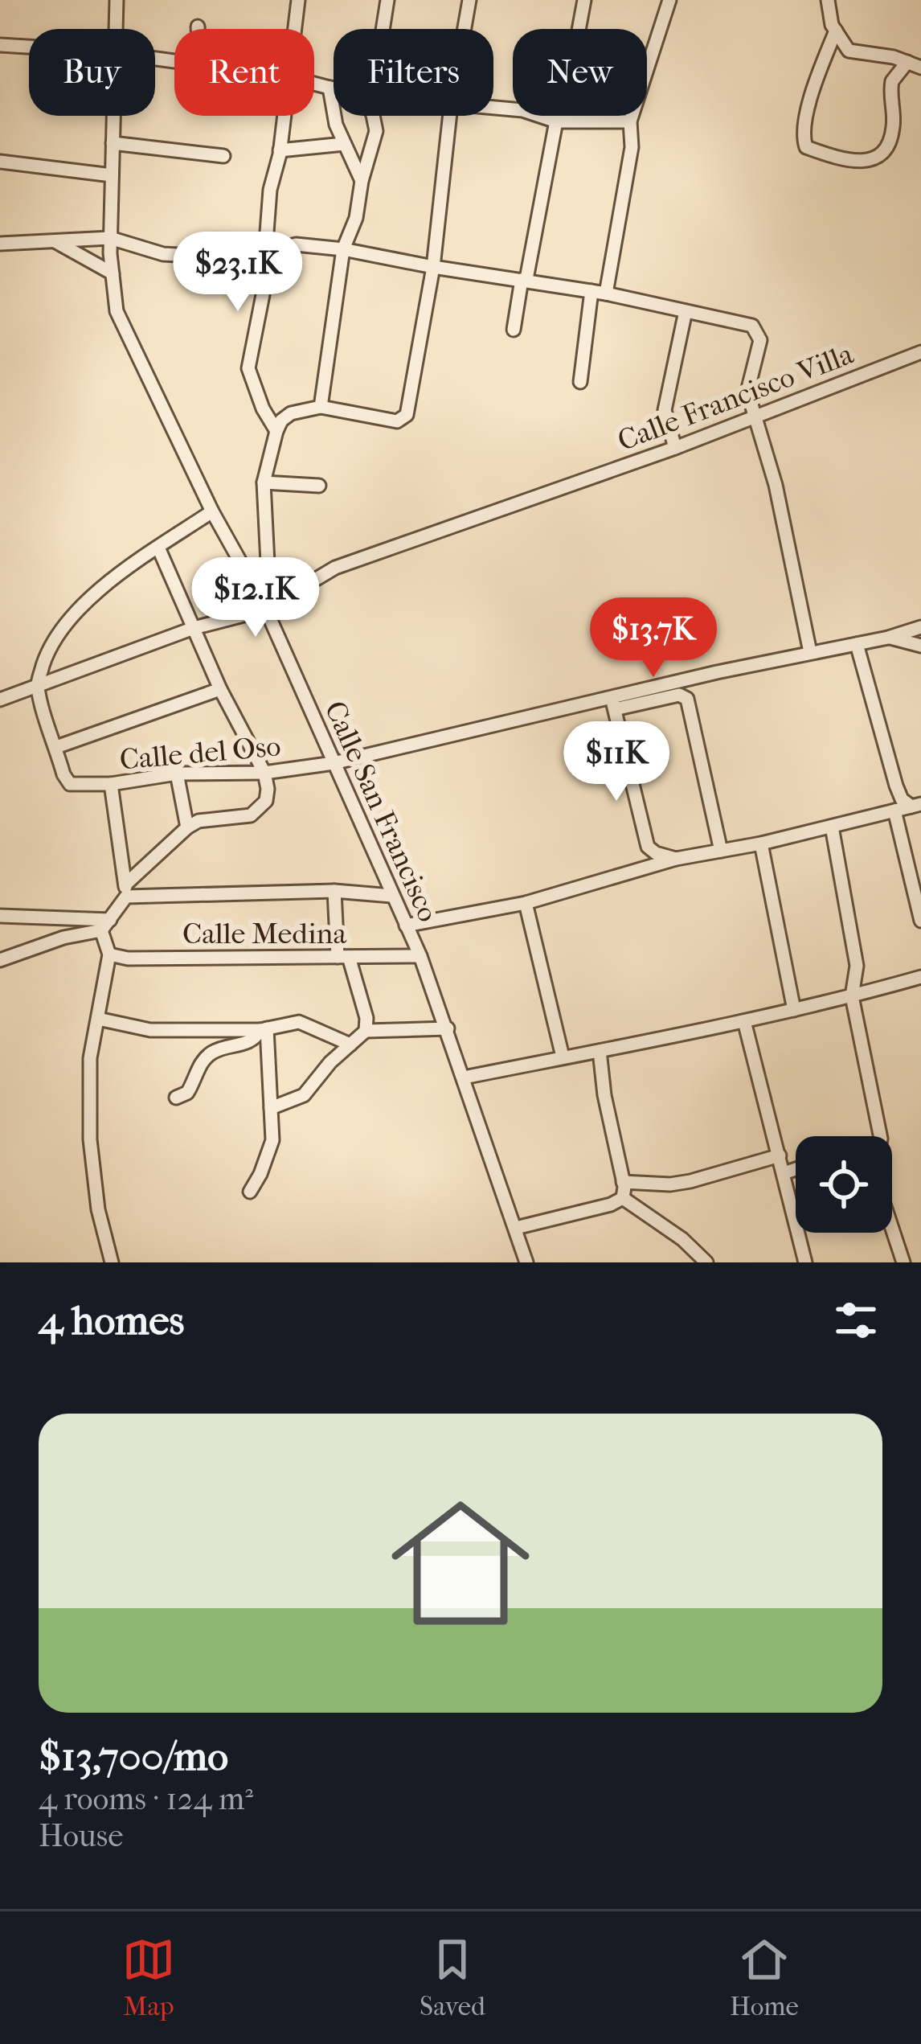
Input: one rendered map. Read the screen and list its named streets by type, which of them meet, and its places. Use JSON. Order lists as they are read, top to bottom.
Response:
{
  "streets": {
    "street": [
      "Calle Francisco Villa",
      "Calle del Oso",
      "Calle San Francisco",
      "Calle Medina"
    ]
  },
  "crossings": [
    ["Calle Francisco Villa", "Calle San Francisco"],
    ["Calle del Oso", "Calle San Francisco"],
    ["Calle San Francisco", "Calle Medina"]
  ],
  "page": {
    "chip": [
      "Buy",
      "Rent",
      "Filters",
      "New"
    ],
    "price": [
      "$23.1K",
      "$12.1K",
      "$13.7K",
      "$11K"
    ],
    "heading": "4 homes",
    "list": [
      {
        "name": "$13,700/mo",
        "note": "4 rooms · 124 m² · House"
      }
    ],
    "tabs": ["Map", "Saved", "Home"]
  }
}
